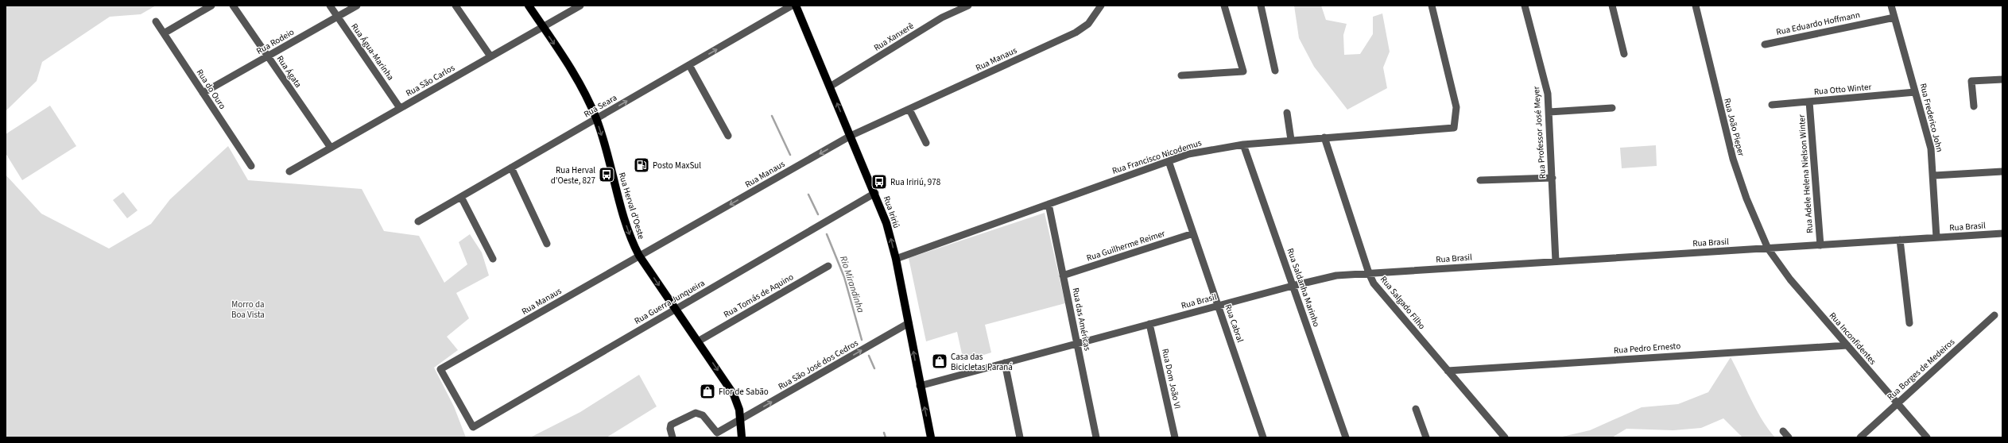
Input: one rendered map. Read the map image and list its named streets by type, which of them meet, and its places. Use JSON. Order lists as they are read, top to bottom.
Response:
{
  "streets": {
    "main road": ["Rua Herval d'Oeste", "Rua Iririú"],
    "street": [
      "Rua Eduardo Hoffmann",
      "Rua Xanxerê",
      "Rua Rodeio",
      "Rua Água-Marinha",
      "Rua Manaus",
      "Rua Ágata",
      "Rua São Carlos",
      "Rua do Ouro",
      "Rua Otto Winter",
      "Rua Seara",
      "Rua Frederico John",
      "Rua João Pieper",
      "Rua Professor José Meyer",
      "Rua Francisco Nicodemus",
      "Rua Adele Helena Nielson Winter",
      "Rua Brasil",
      "Rua Guilherme Reimer",
      "Rua Saldanha Marinho",
      "Rua Tomás de Aquino",
      "Rua Guerra Junqueira",
      "Rua Salgado Filho",
      "Rua das Américas",
      "Rua Cabral",
      "Rua Inconfidentes",
      "Rua Pedro Ernesto",
      "Rua São José dos Cedros",
      "Rua Borges de Medeiros",
      "Rua Dom João VI"
    ]
  },
  "crossings": [
    ["Rua Eduardo Hoffmann", "Rua Frederico John"],
    ["Rua Xanxerê", "Rua Iririú"],
    ["Rua Rodeio", "Rua Água-Marinha"],
    ["Rua Rodeio", "Rua Ágata"],
    ["Rua Rodeio", "Rua do Ouro"],
    ["Rua Água-Marinha", "Rua São Carlos"],
    ["Rua Manaus", "Rua Herval d'Oeste"],
    ["Rua Manaus", "Rua Iririú"],
    ["Rua Manaus", "Rua Guerra Junqueira"],
    ["Rua Ágata", "Rua São Carlos"],
    ["Rua São Carlos", "Rua Herval d'Oeste"],
    ["Rua Otto Winter", "Rua Frederico John"],
    ["Rua Otto Winter", "Rua Adele Helena Nielson Winter"],
    ["Rua Seara", "Rua Herval d'Oeste"],
    ["Rua Frederico John", "Rua Brasil"],
    ["Rua João Pieper", "Rua Brasil"],
    ["Rua João Pieper", "Rua Inconfidentes"],
    ["Rua Professor José Meyer", "Rua Brasil"],
    ["Rua Francisco Nicodemus", "Rua Iririú"],
    ["Rua Francisco Nicodemus", "Rua Saldanha Marinho"],
    ["Rua Francisco Nicodemus", "Rua Salgado Filho"],
    ["Rua Francisco Nicodemus", "Rua das Américas"],
    ["Rua Francisco Nicodemus", "Rua Cabral"],
    ["Rua Adele Helena Nielson Winter", "Rua Brasil"],
    ["Rua Herval d'Oeste", "Rua Tomás de Aquino"],
    ["Rua Herval d'Oeste", "Rua Guerra Junqueira"],
    ["Rua Herval d'Oeste", "Rua São José dos Cedros"],
    ["Rua Iririú", "Rua Brasil"],
    ["Rua Iririú", "Rua Guerra Junqueira"],
    ["Rua Iririú", "Rua São José dos Cedros"],
    ["Rua Brasil", "Rua Saldanha Marinho"],
    ["Rua Brasil", "Rua Salgado Filho"],
    ["Rua Brasil", "Rua das Américas"],
    ["Rua Brasil", "Rua Cabral"],
    ["Rua Brasil", "Rua Inconfidentes"],
    ["Rua Brasil", "Rua Dom João VI"],
    ["Rua Guilherme Reimer", "Rua das Américas"],
    ["Rua Guilherme Reimer", "Rua Cabral"],
    ["Rua Salgado Filho", "Rua Pedro Ernesto"],
    ["Rua Inconfidentes", "Rua Pedro Ernesto"],
    ["Rua Inconfidentes", "Rua Borges de Medeiros"]
  ],
  "one_way": [
    "Rua Seara",
    "Rua Herval d'Oeste",
    "Rua Iririú",
    "Rua São José dos Cedros"
  ],
  "water": ["Rio Mirandinha"],
  "parks": ["Morro da Boa Vista"],
  "places": {
    "fuel station": ["Posto MaxSul"],
    "bus stop": ["Rua Herval d'Oeste, 827", "Rua Iririú, 978"],
    "shop": ["Casa das Bicicletas Paraná", "Flor de Sabão"]
  }
}
